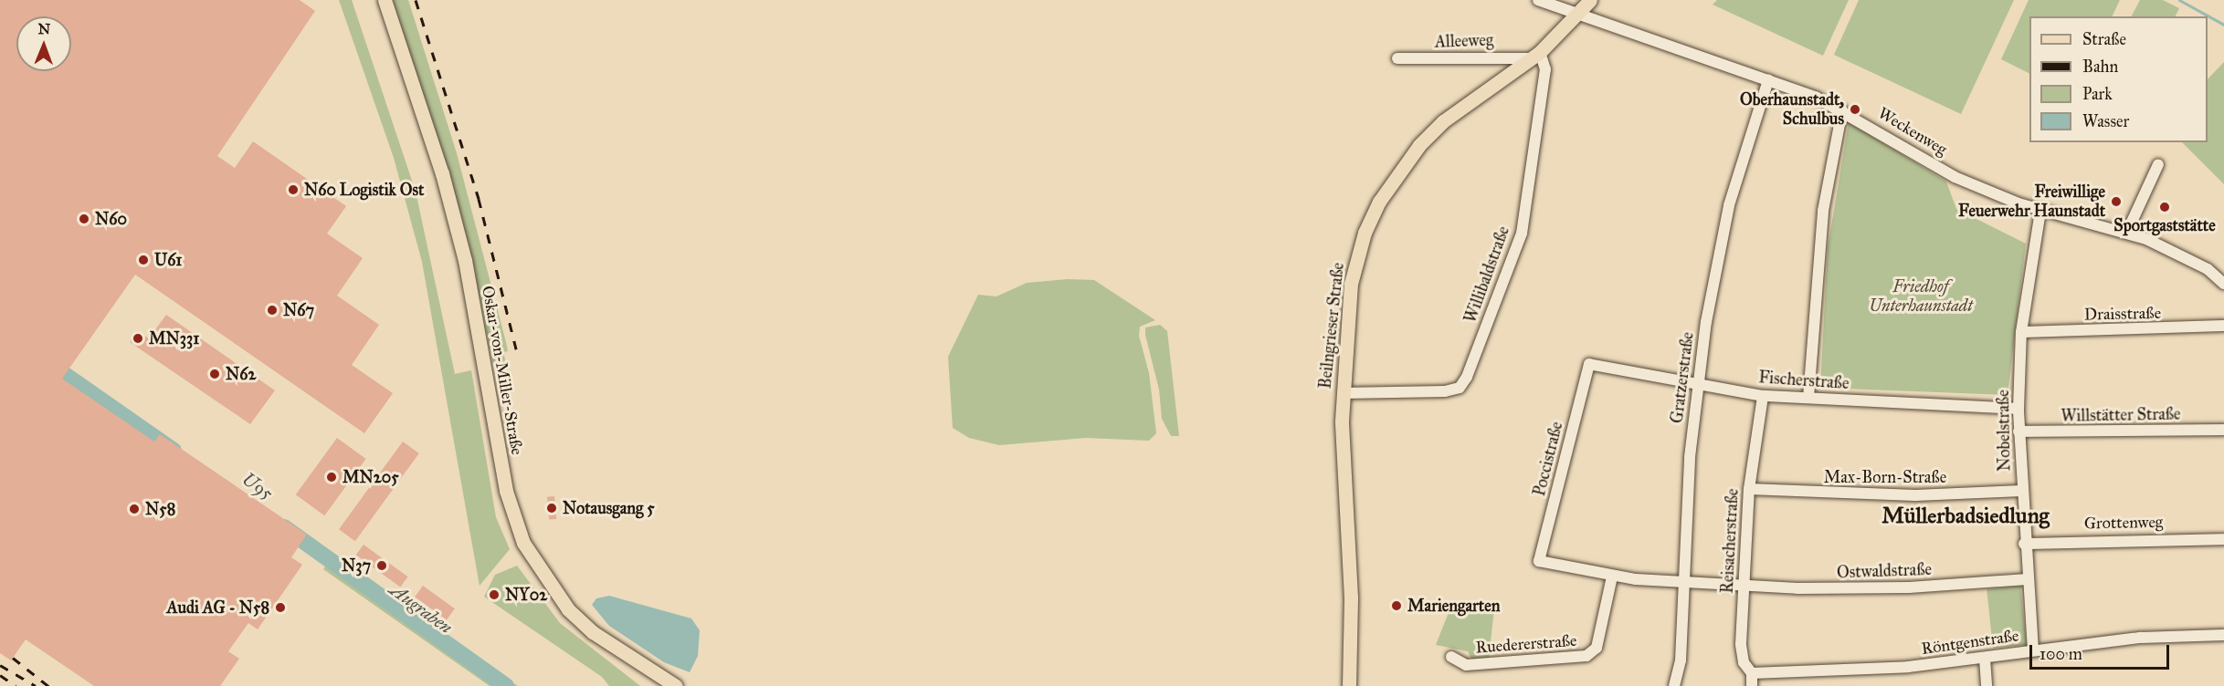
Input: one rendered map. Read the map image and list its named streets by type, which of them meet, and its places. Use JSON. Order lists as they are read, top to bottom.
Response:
{
  "streets": {
    "main road": ["Beilngrieser Straße", "Oskar-von-Miller-Straße"],
    "street": [
      "Alleeweg",
      "Weckenweg",
      "Willibaldstraße",
      "Draisstraße",
      "Gratzerstraße",
      "Fischerstraße",
      "Willstätter Straße",
      "Nobelstraße",
      "Poccistraße",
      "Max-Born-Straße",
      "Grottenweg",
      "Reisacherstraße",
      "Ostwaldstraße",
      "Röntgenstraße",
      "Ruedererstraße"
    ]
  },
  "crossings": [
    ["Alleeweg", "Willibaldstraße"],
    ["Alleeweg", "Beilngrieser Straße"],
    ["Weckenweg", "Beilngrieser Straße"],
    ["Weckenweg", "Gratzerstraße"],
    ["Weckenweg", "Nobelstraße"],
    ["Willibaldstraße", "Beilngrieser Straße"],
    ["Draisstraße", "Nobelstraße"],
    ["Gratzerstraße", "Fischerstraße"],
    ["Gratzerstraße", "Ostwaldstraße"],
    ["Fischerstraße", "Nobelstraße"],
    ["Fischerstraße", "Poccistraße"],
    ["Fischerstraße", "Reisacherstraße"],
    ["Willstätter Straße", "Nobelstraße"],
    ["Nobelstraße", "Max-Born-Straße"],
    ["Nobelstraße", "Grottenweg"],
    ["Nobelstraße", "Ostwaldstraße"],
    ["Nobelstraße", "Röntgenstraße"],
    ["Poccistraße", "Ostwaldstraße"],
    ["Max-Born-Straße", "Reisacherstraße"],
    ["Reisacherstraße", "Ostwaldstraße"],
    ["Reisacherstraße", "Röntgenstraße"],
    ["Ostwaldstraße", "Ruedererstraße"]
  ],
  "districts": ["Müllerbadsiedlung"],
  "water": ["U95", "Augraben"],
  "parks": ["Friedhof Unterhaunstadt"],
  "places": [
    "Oberhaunstadt, Schulbus",
    "N60 Logistik Ost",
    "Freiwillige Feuerwehr Haunstadt",
    "Sportgaststätte",
    "N60",
    "U61",
    "N67",
    "MN331",
    "N62",
    "MN205",
    "Notausgang 5",
    "N58",
    "N37",
    "NY02",
    "Mariengarten",
    "Audi AG - N58"
  ],
  "legend": [
    "Straße",
    "Bahn",
    "Park",
    "Wasser"
  ],
  "scale_bar": "100 m",
  "north": "top"
}
